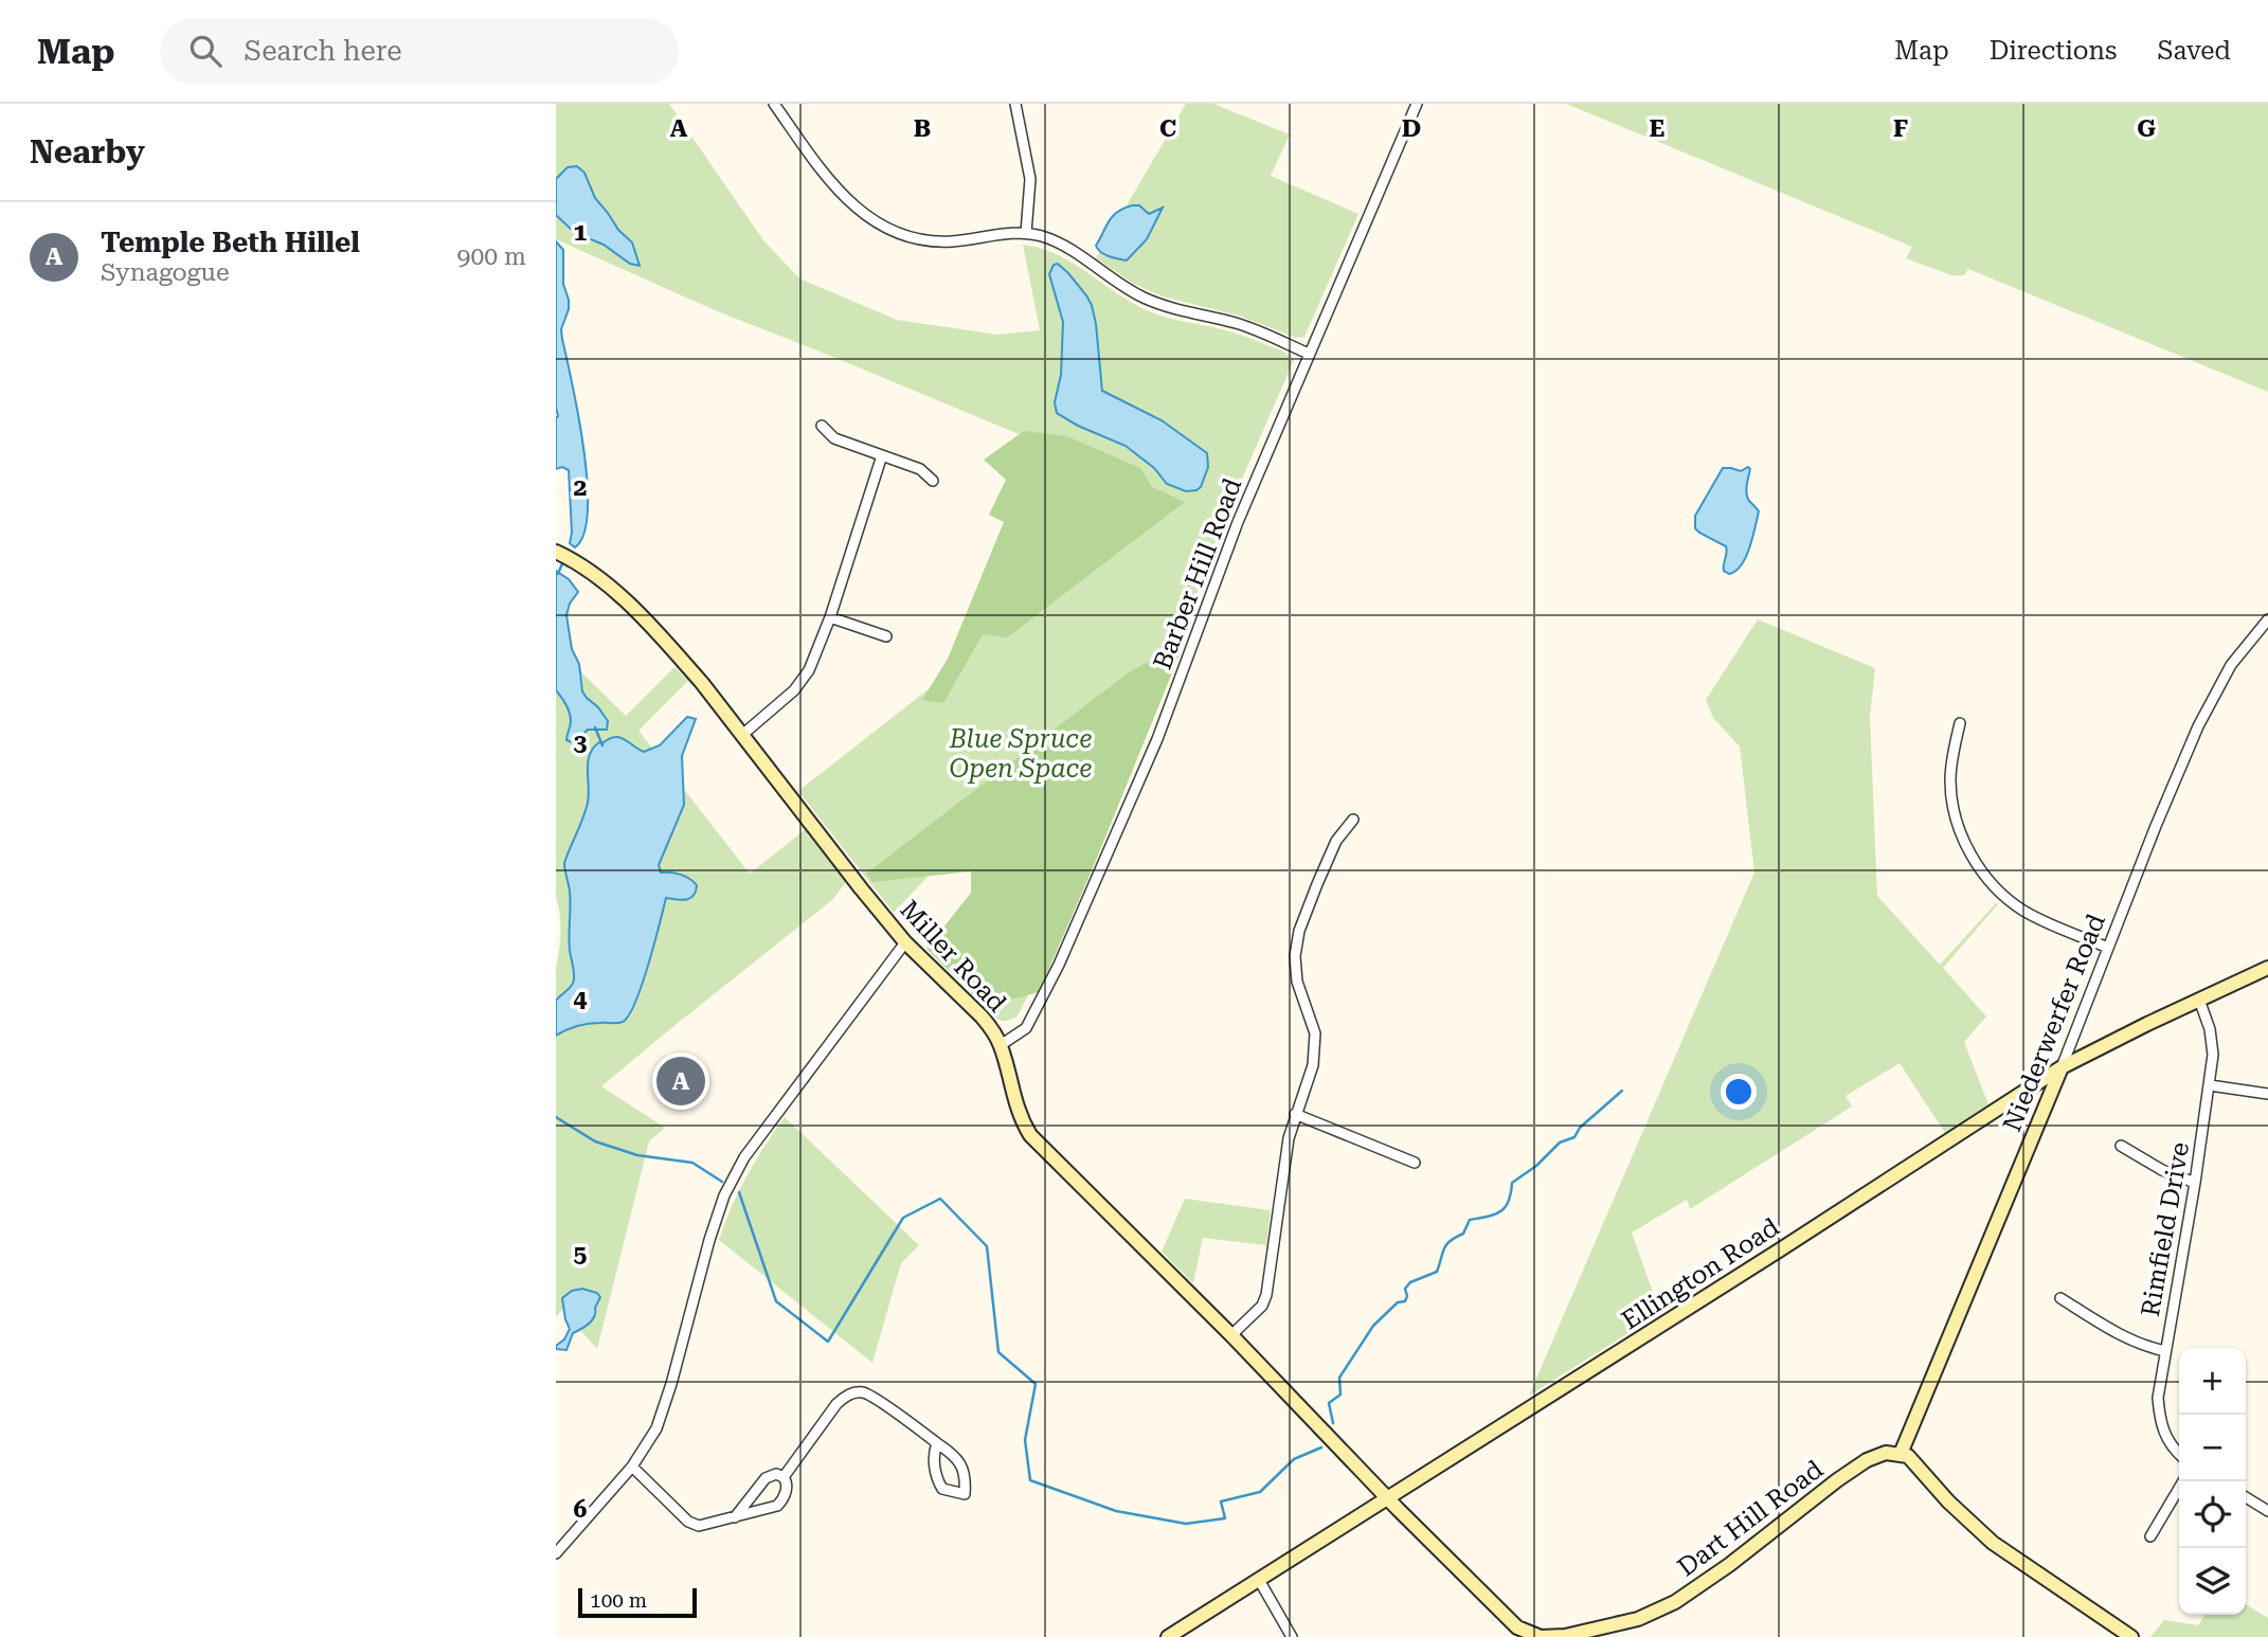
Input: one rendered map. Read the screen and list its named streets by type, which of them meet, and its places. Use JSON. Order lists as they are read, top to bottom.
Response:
{
  "streets": {
    "street": [
      "Barber Hill Road",
      "Miller Road",
      "Niederwerfer Road",
      "Rimfield Drive",
      "Ellington Road",
      "Dart Hill Road"
    ]
  },
  "crossings": [
    ["Barber Hill Road", "Miller Road"],
    ["Miller Road", "Ellington Road"],
    ["Miller Road", "Dart Hill Road"],
    ["Niederwerfer Road", "Ellington Road"],
    ["Niederwerfer Road", "Dart Hill Road"],
    ["Rimfield Drive", "Ellington Road"],
    ["Ellington Road", "Dart Hill Road"]
  ],
  "parks": ["Blue Spruce Open Space"],
  "scale_bar": "100 m",
  "page": {
    "header": "Map",
    "search": "Search here",
    "nav": ["Map", "Directions", "Saved"],
    "heading": "Nearby",
    "list": [
      {
        "mark": "A",
        "name": "Temple Beth Hillel",
        "note": "Synagogue",
        "value": "900 m"
      }
    ],
    "pins": "A",
    "map_buttons": ["+", "−"],
    "scale": "100 m"
  },
  "grid": {
    "columns": [
      "A",
      "B",
      "C",
      "D",
      "E",
      "F",
      "G"
    ],
    "rows": [
      "1",
      "2",
      "3",
      "4",
      "5",
      "6"
    ]
  }
}
